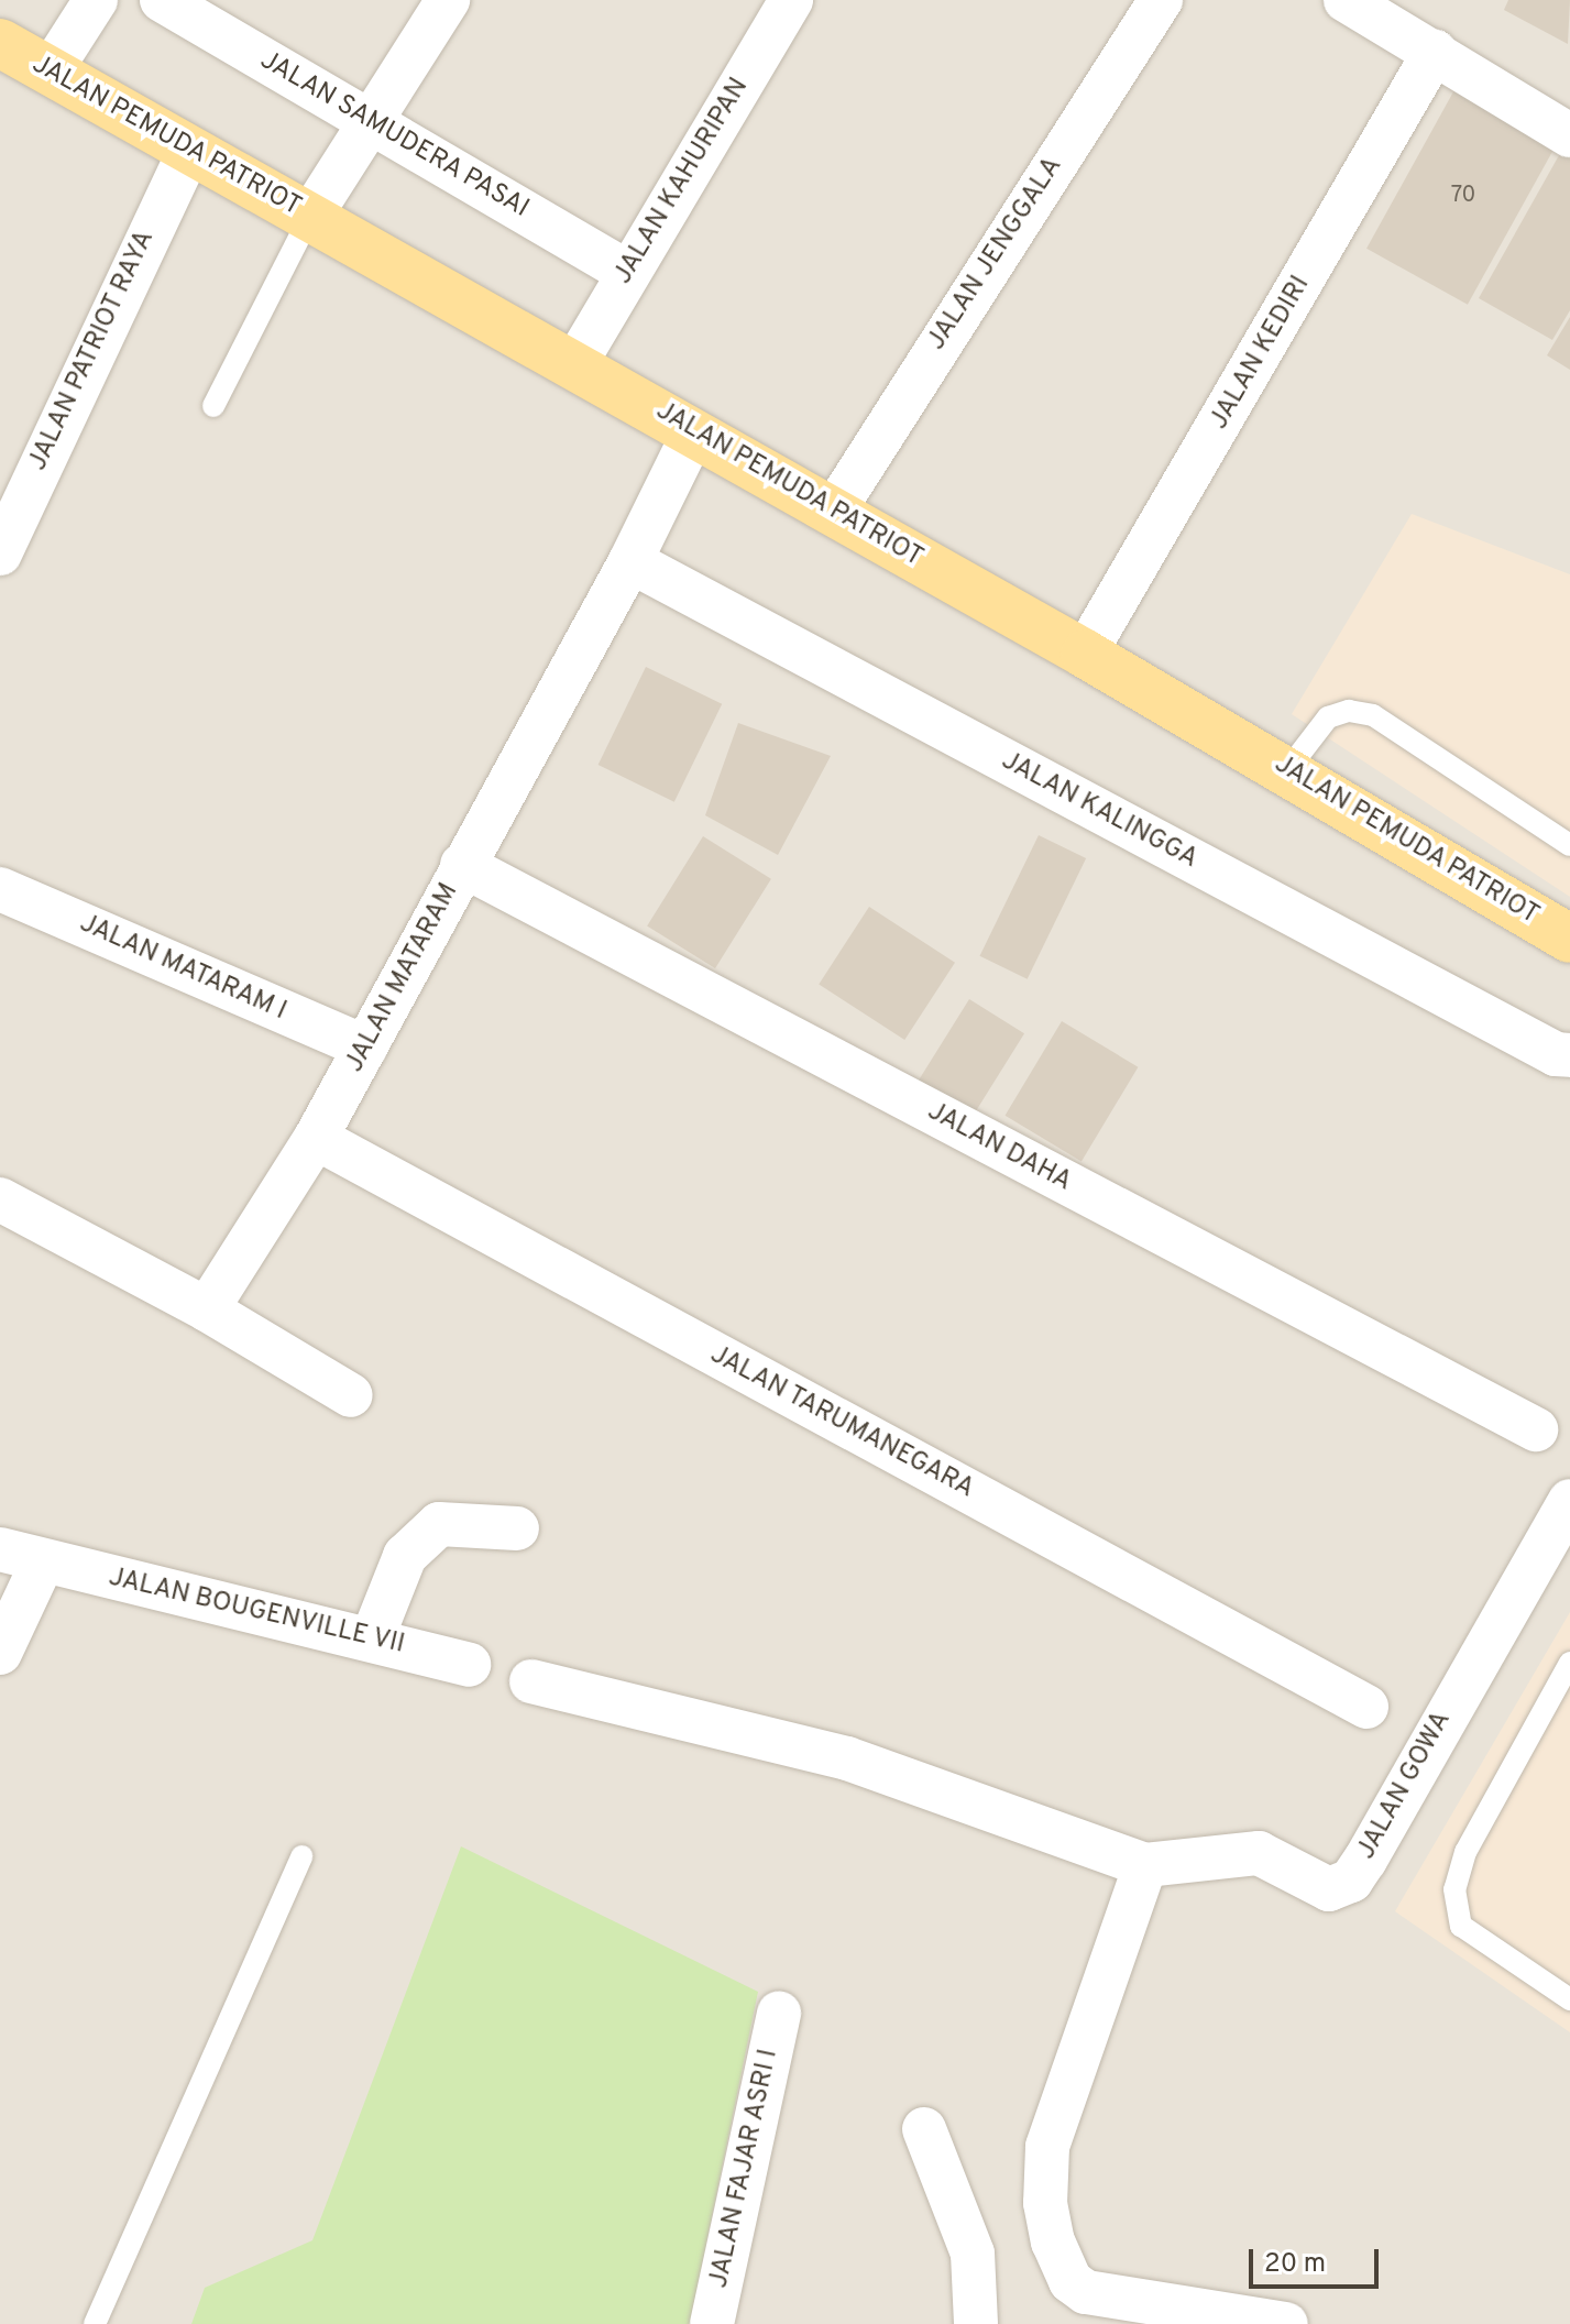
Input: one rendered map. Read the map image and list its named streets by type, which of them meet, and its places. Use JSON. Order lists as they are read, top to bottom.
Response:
{
  "streets": {
    "main road": ["JALAN PEMUDA PATRIOT"],
    "street": [
      "JALAN SAMUDERA PASAI",
      "JALAN KAHURIPAN",
      "JALAN JENGGALA",
      "JALAN PATRIOT RAYA",
      "JALAN KEDIRI",
      "JALAN KALINGGA",
      "JALAN MATARAM I",
      "JALAN MATARAM",
      "JALAN DAHA",
      "JALAN TARUMANEGARA",
      "JALAN BOUGENVILLE VII",
      "JALAN GOWA",
      "JALAN FAJAR ASRI I"
    ]
  },
  "crossings": [
    ["JALAN SAMUDERA PASAI", "JALAN KAHURIPAN"],
    ["JALAN PEMUDA PATRIOT", "JALAN KAHURIPAN"],
    ["JALAN PEMUDA PATRIOT", "JALAN JENGGALA"],
    ["JALAN PEMUDA PATRIOT", "JALAN PATRIOT RAYA"],
    ["JALAN PEMUDA PATRIOT", "JALAN KEDIRI"],
    ["JALAN PEMUDA PATRIOT", "JALAN MATARAM"],
    ["JALAN KALINGGA", "JALAN MATARAM"],
    ["JALAN MATARAM I", "JALAN MATARAM"],
    ["JALAN MATARAM", "JALAN DAHA"],
    ["JALAN MATARAM", "JALAN TARUMANEGARA"]
  ],
  "house_numbers": ["70"],
  "scale_bar": "20 m"
}
